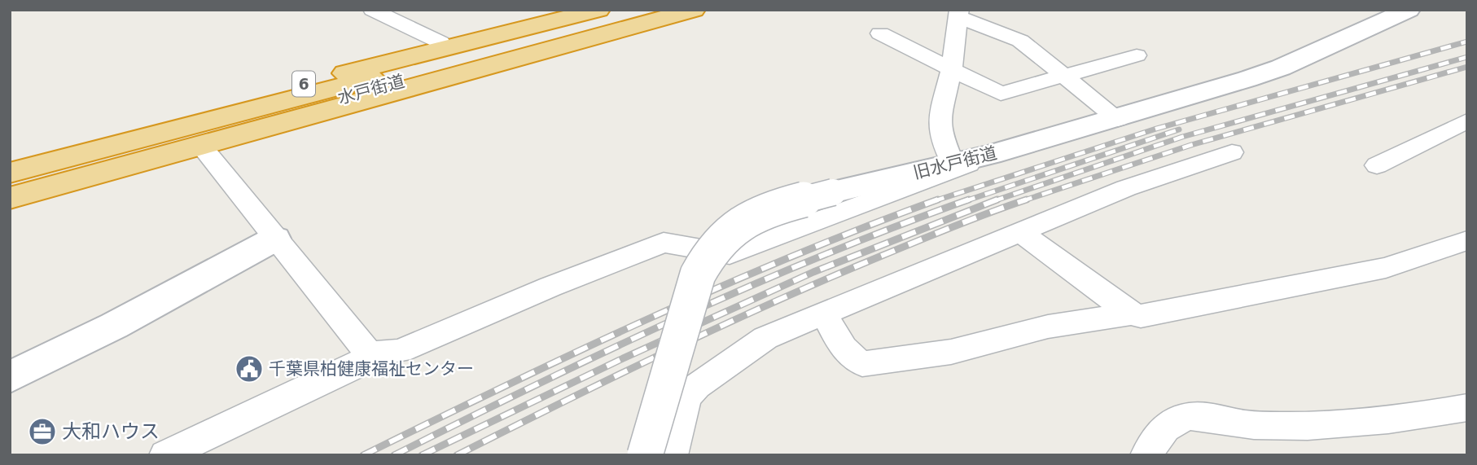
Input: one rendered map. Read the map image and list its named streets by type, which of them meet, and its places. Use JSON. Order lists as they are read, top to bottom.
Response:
{
  "streets": {
    "highway": ["6", "水戸街道"],
    "street": ["旧水戸街道"]
  },
  "places": {
    "public building": ["千葉県柏健康福祉センター"],
    "office": ["大和ハウス"]
  }
}
